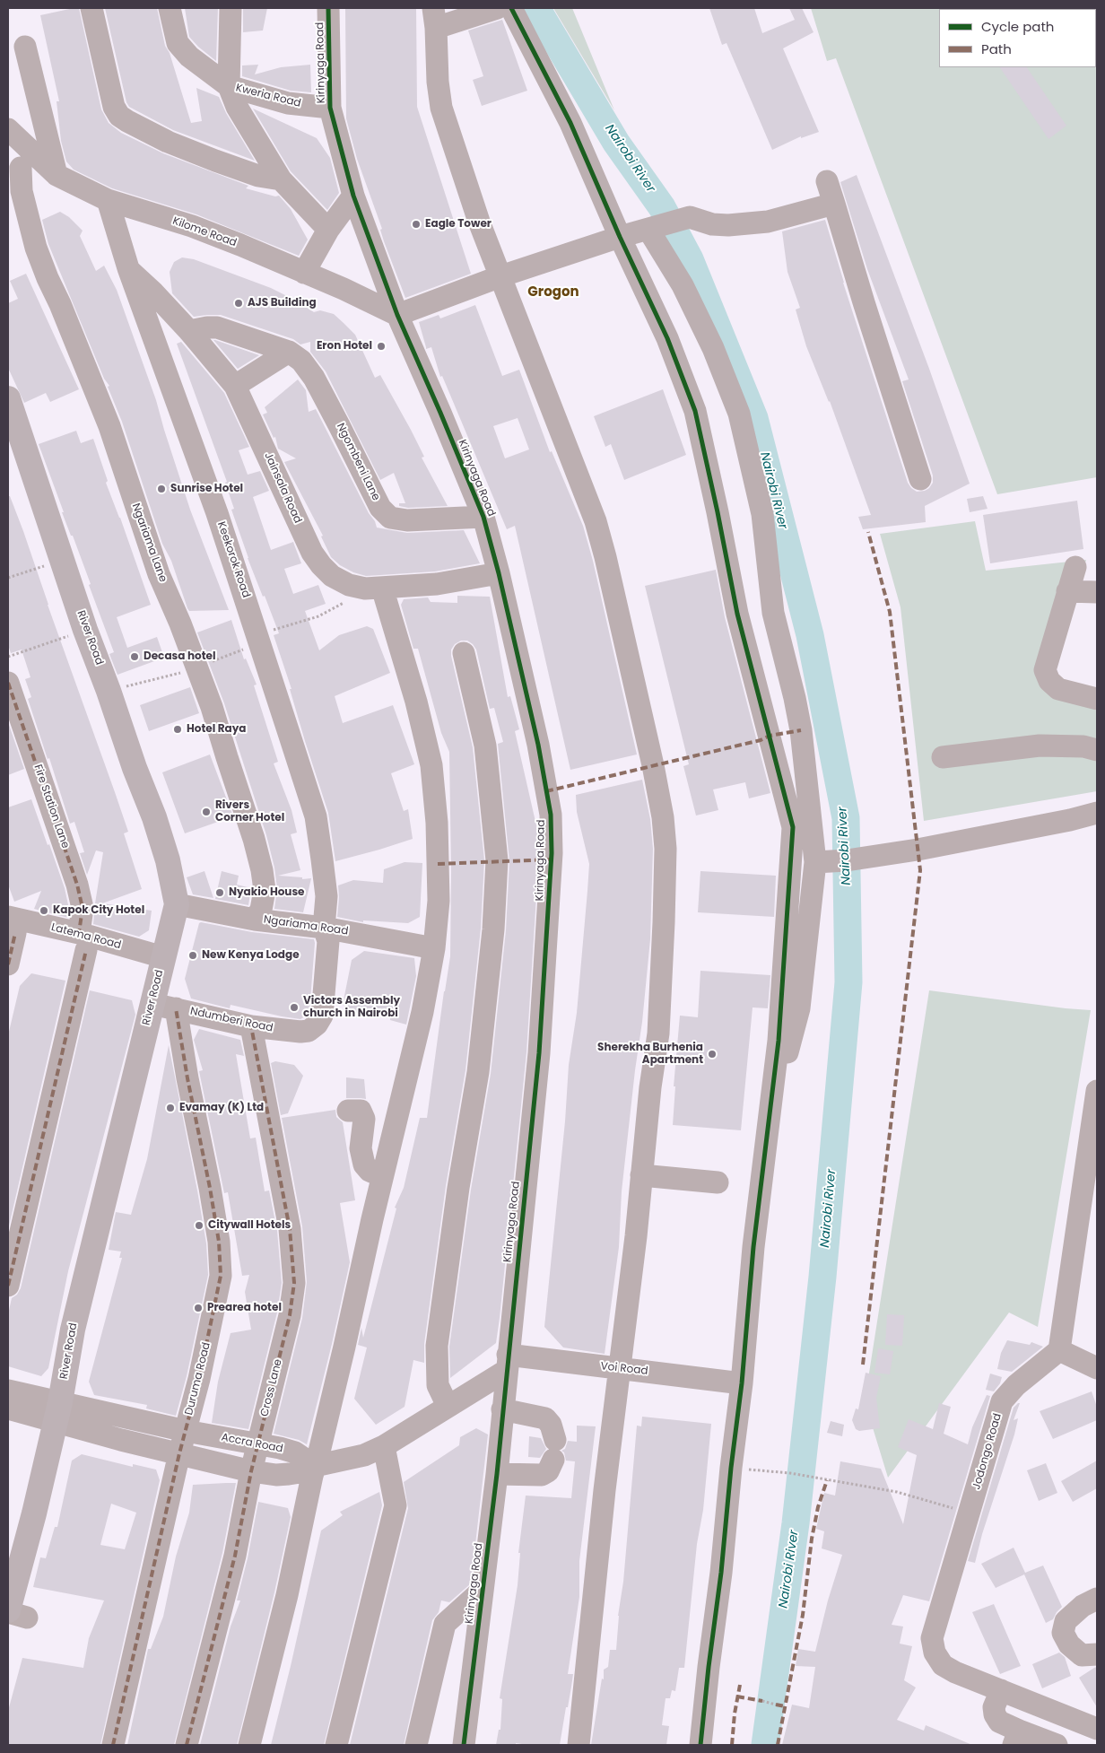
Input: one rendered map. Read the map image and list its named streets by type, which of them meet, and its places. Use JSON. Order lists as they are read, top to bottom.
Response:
{
  "streets": {
    "main road": ["River Road"],
    "street": [
      "Kirinyaga Road",
      "Kweria Road",
      "Kilome Road",
      "Ngombeni Lane",
      "Jainsala Road",
      "Ngariama Lane",
      "Keekorok Road",
      "Fire Station Lane",
      "Ngariama Road",
      "Latema Road",
      "Ndumberi Road",
      "Voi Road",
      "Duruma Road",
      "Cross Lane",
      "Accra Road",
      "Jodongo Road"
    ]
  },
  "crossings": [
    ["Kirinyaga Road", "Kweria Road"],
    ["Kirinyaga Road", "Kilome Road"],
    ["Kirinyaga Road", "Ngombeni Lane"],
    ["Kirinyaga Road", "Jainsala Road"],
    ["Kirinyaga Road", "Voi Road"],
    ["Kilome Road", "Ngariama Lane"],
    ["Kilome Road", "Keekorok Road"],
    ["Ngombeni Lane", "Jainsala Road"],
    ["Jainsala Road", "Keekorok Road"],
    ["Ngariama Lane", "Ngariama Road"],
    ["Keekorok Road", "Ngariama Road"],
    ["Keekorok Road", "Ndumberi Road"],
    ["River Road", "Ngariama Road"],
    ["River Road", "Latema Road"],
    ["River Road", "Ndumberi Road"],
    ["River Road", "Accra Road"],
    ["Fire Station Lane", "Latema Road"],
    ["Ngariama Road", "Ndumberi Road"],
    ["Ndumberi Road", "Duruma Road"],
    ["Ndumberi Road", "Cross Lane"],
    ["Duruma Road", "Accra Road"],
    ["Cross Lane", "Accra Road"]
  ],
  "districts": ["Grogon"],
  "water": ["Nairobi River"],
  "places": [
    "Eagle Tower",
    "AJS Building",
    "Eron Hotel",
    "Sunrise Hotel",
    "Decasa hotel",
    "Hotel Raya",
    "Rivers Corner Hotel",
    "Nyakio House",
    "Kapok City Hotel",
    "New Kenya Lodge",
    "Victors Assembly church in Nairobi",
    "Sherekha Burhenia Apartment",
    "Evamay (K) Ltd",
    "Citywall Hotels",
    "Prearea hotel"
  ],
  "legend": ["Cycle path", "Path"]
}
